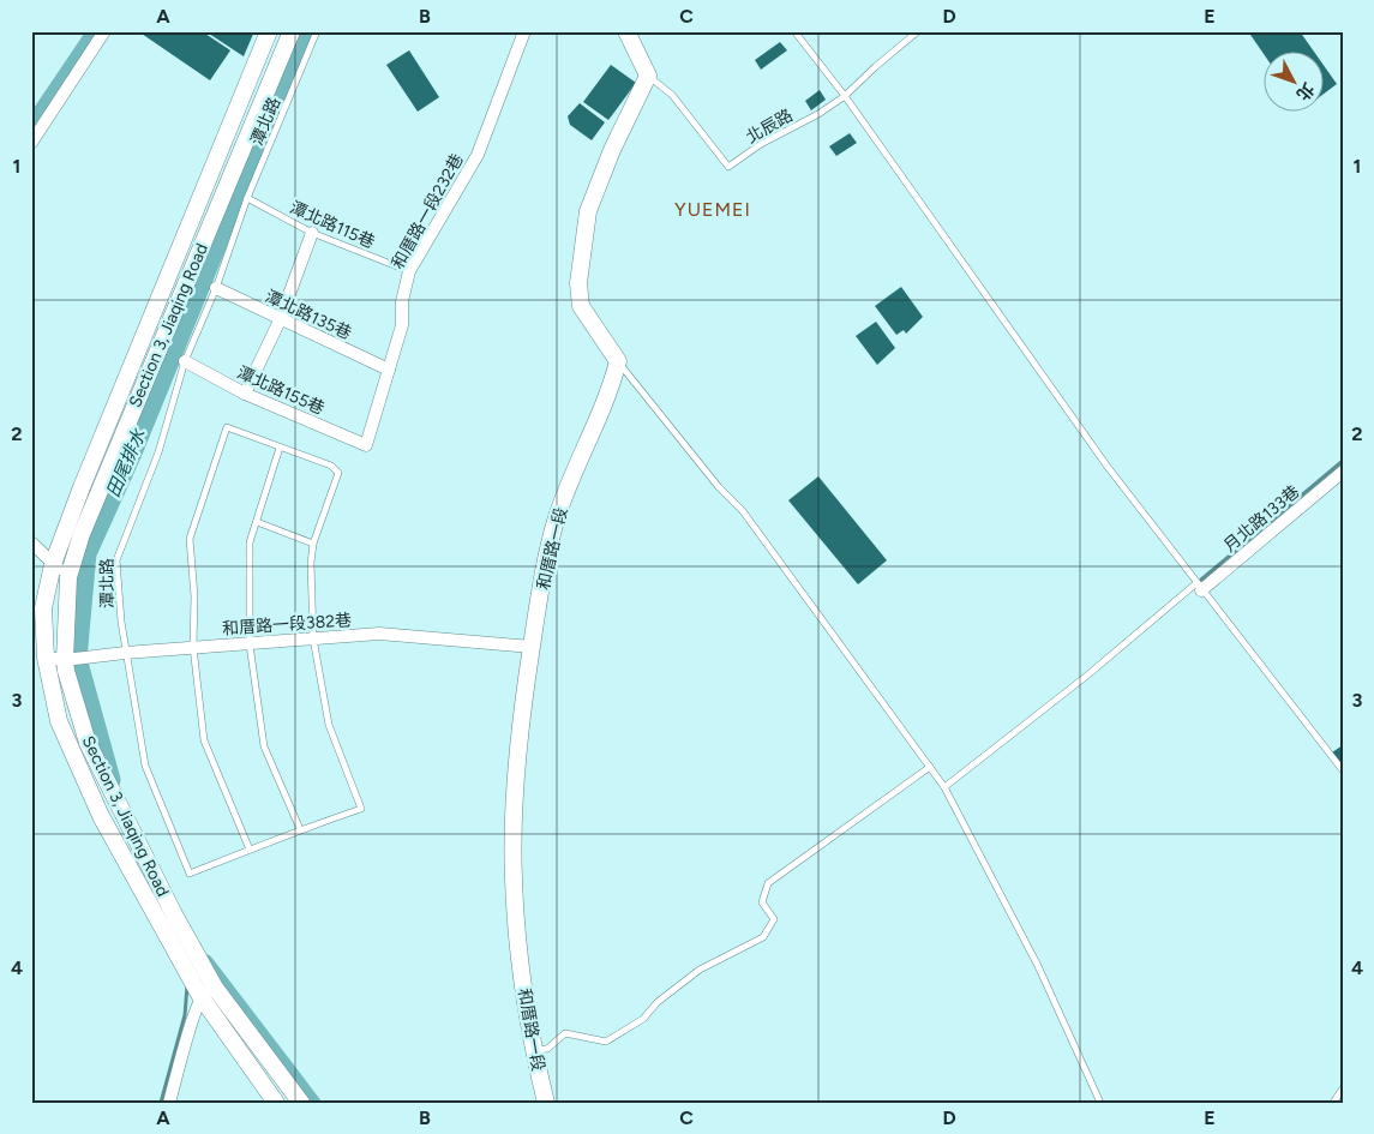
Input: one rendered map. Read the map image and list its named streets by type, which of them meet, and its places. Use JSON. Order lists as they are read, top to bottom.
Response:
{
  "streets": {
    "street": [
      "和厝路一段232巷",
      "潭北路135巷",
      "Section 3, Jiaqing Road",
      "潭北路155巷",
      "月北路133巷",
      "和厝路一段",
      "和厝路一段382巷"
    ],
    "lane": ["潭北路", "北辰路", "潭北路115巷"]
  },
  "crossings": [
    ["潭北路", "潭北路115巷"],
    ["潭北路", "潭北路135巷"],
    ["潭北路", "潭北路155巷"],
    ["潭北路", "和厝路一段382巷"],
    ["和厝路一段232巷", "潭北路115巷"],
    ["和厝路一段232巷", "潭北路135巷"],
    ["和厝路一段232巷", "潭北路155巷"],
    ["Section 3, Jiaqing Road", "和厝路一段382巷"],
    ["和厝路一段", "和厝路一段382巷"]
  ],
  "districts": ["YUEMEI"],
  "water": ["田尾排水"],
  "north": "bottom right",
  "grid": {
    "columns": [
      "A",
      "B",
      "C",
      "D",
      "E"
    ],
    "rows": [
      "1",
      "2",
      "3",
      "4"
    ]
  }
}
